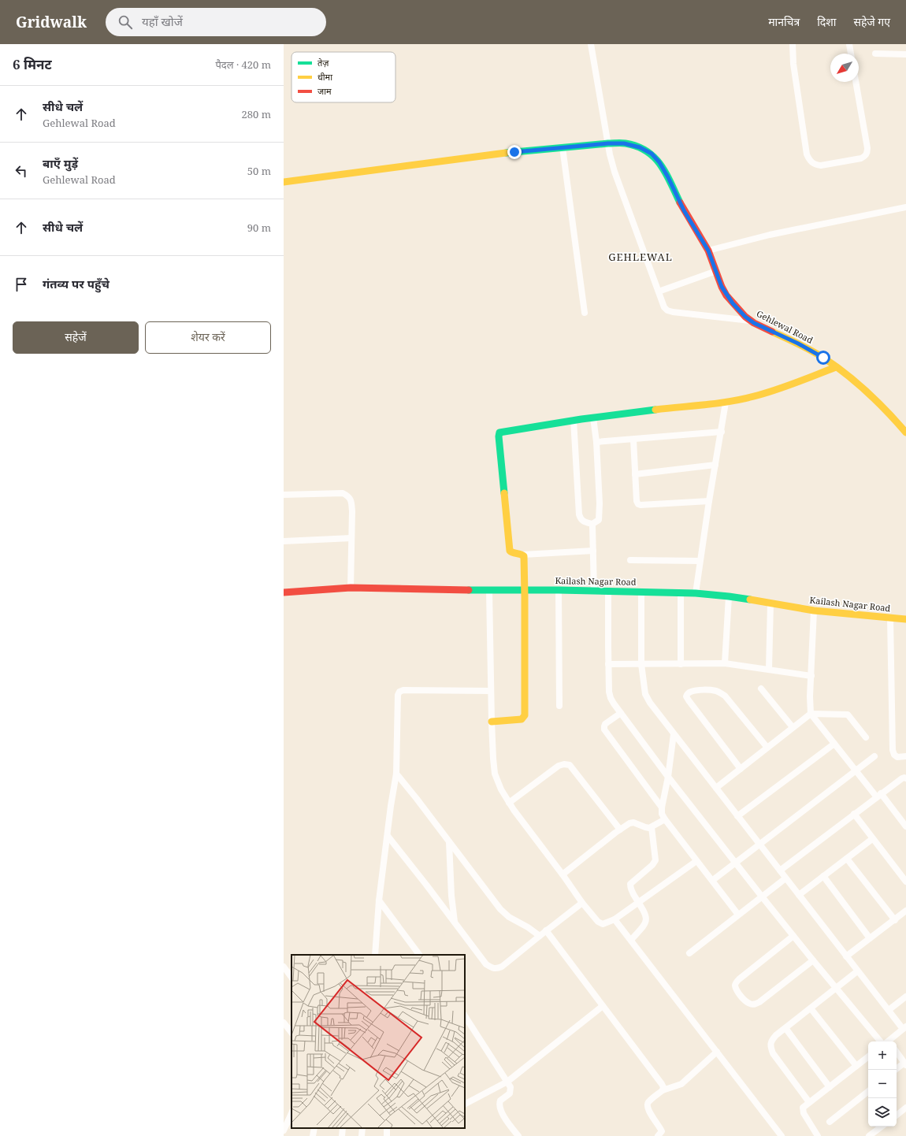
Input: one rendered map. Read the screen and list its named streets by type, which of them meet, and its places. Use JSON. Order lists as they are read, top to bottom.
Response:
{
  "streets": {
    "street": ["Gehlewal Road", "Kailash Nagar Road"]
  },
  "districts": ["GEHLEWAL"],
  "legend": ["तेज़", "धीमा", "जाम"],
  "north": "bottom left",
  "page": {
    "header": "Gridwalk",
    "search": "यहाँ खोजें",
    "nav": ["मानचित्र", "दिशा", "सहेजे गए"],
    "heading": ["6 मिनट", "पैदल · 420 m"],
    "list": [
      ["सीधे चलें", "Gehlewal Road", "280 m"],
      ["बाएँ मुड़ें", "Gehlewal Road", "50 m"],
      ["सीधे चलें", "90 m"],
      "गंतव्य पर पहुँचे"
    ],
    "buttons": ["सहेजें", "शेयर करें"],
    "map_buttons": ["+", "−"]
  }
}
